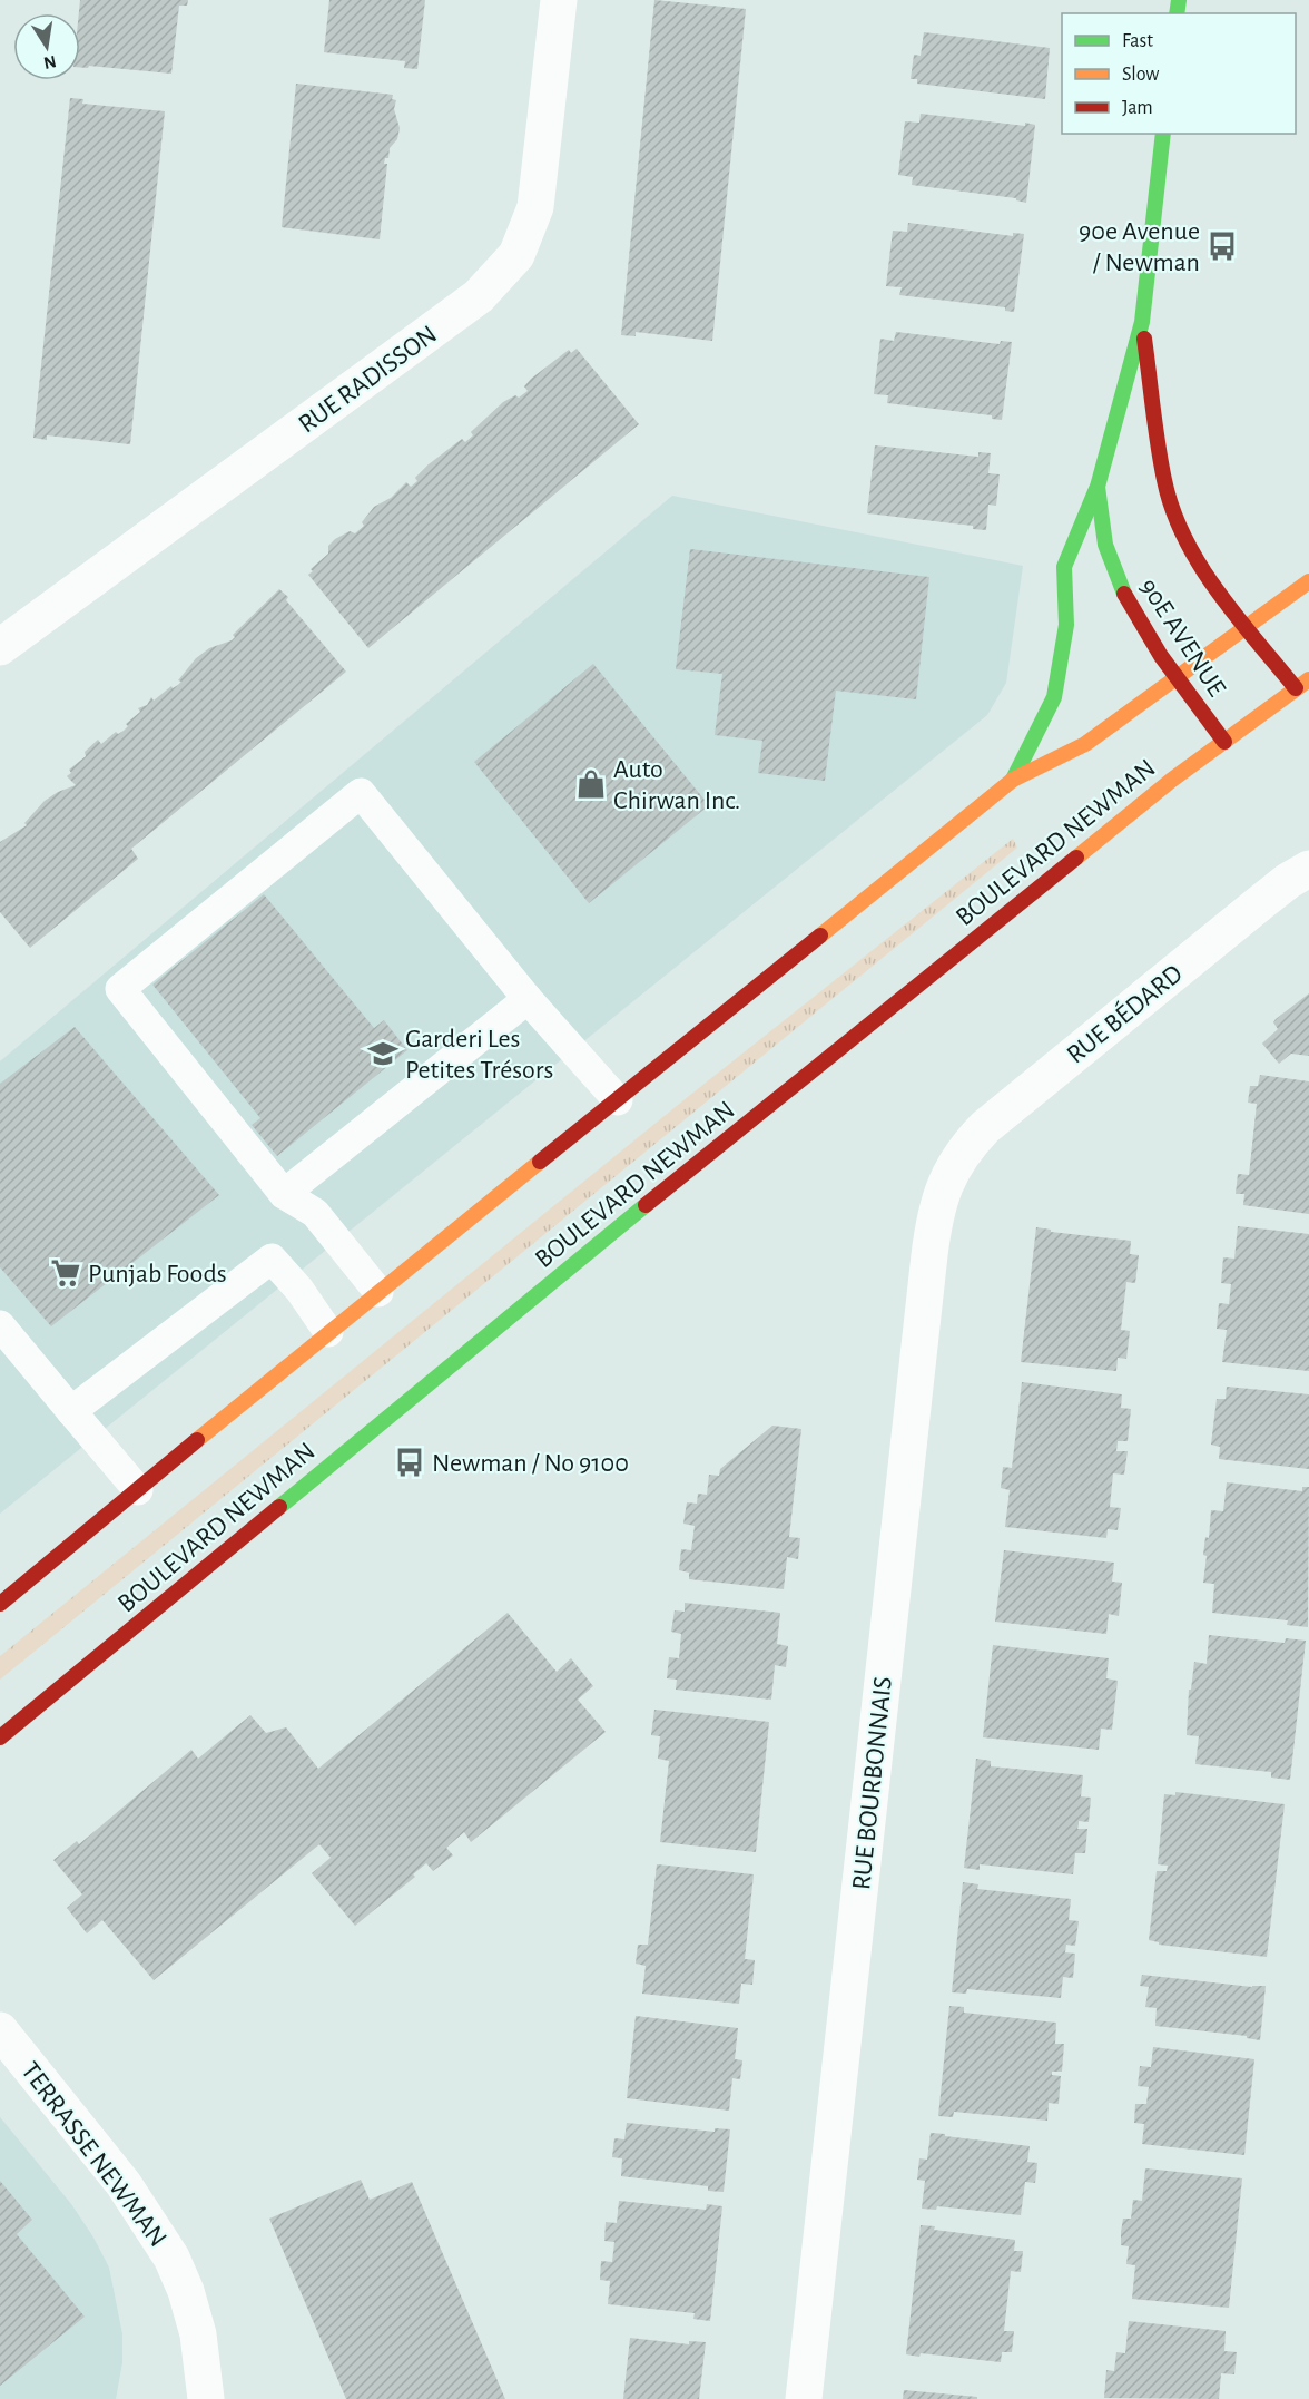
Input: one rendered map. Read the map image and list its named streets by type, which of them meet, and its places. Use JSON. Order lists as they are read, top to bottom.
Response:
{
  "streets": {
    "main road": ["90E AVENUE", "BOULEVARD NEWMAN"],
    "street": [
      "RUE RADISSON",
      "RUE BÉDARD",
      "RUE BOURBONNAIS",
      "TERRASSE NEWMAN"
    ]
  },
  "crossings": [
    ["90E AVENUE", "BOULEVARD NEWMAN"],
    ["RUE BÉDARD", "RUE BOURBONNAIS"]
  ],
  "places": {
    "bus stop": ["90e Avenue / Newman", "Newman / No 9100"],
    "shop": ["Auto Chirwan Inc."],
    "school or university": ["Garderi Les Petites Trésors"],
    "supermarket": ["Punjab Foods"]
  },
  "legend": ["Fast", "Slow", "Jam"],
  "north": "bottom"
}
